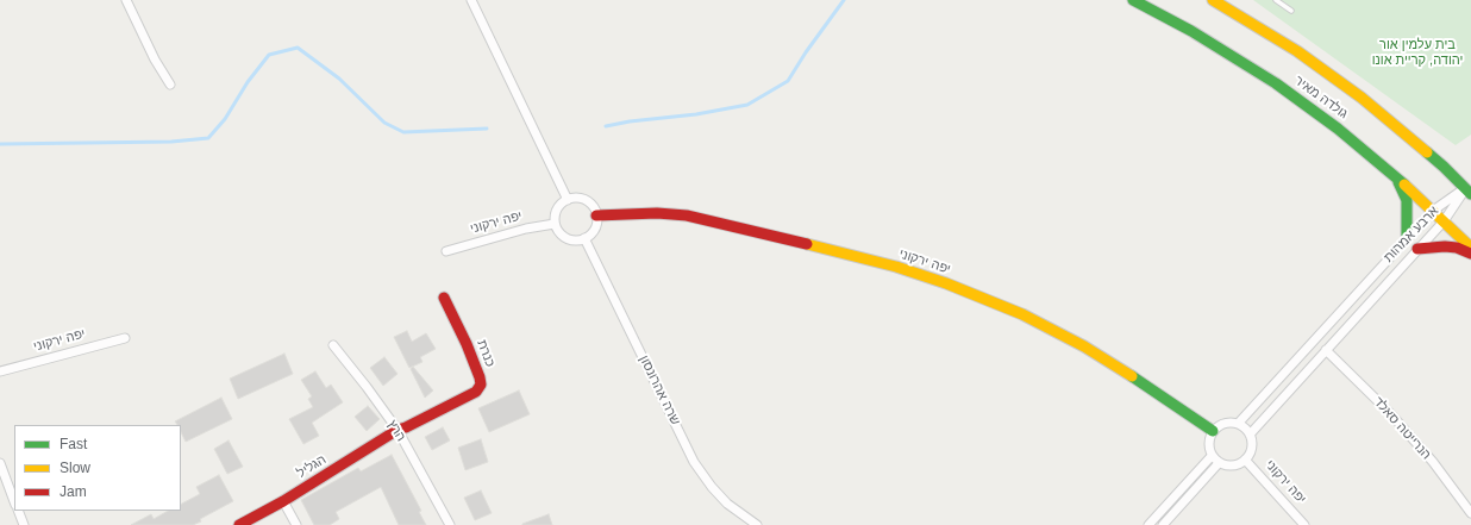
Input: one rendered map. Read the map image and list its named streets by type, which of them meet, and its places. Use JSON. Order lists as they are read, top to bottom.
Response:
{
  "streets": {
    "street": [
      "גולדה מאיר",
      "יפה ירקוני",
      "ארבע אמהות",
      "כנרת",
      "שרה אהרונסון",
      "הנרייטה סאלד",
      "הרץ",
      "הגליל"
    ]
  },
  "crossings": [
    ["גולדה מאיר", "ארבע אמהות"],
    ["יפה ירקוני", "ארבע אמהות"],
    ["יפה ירקוני", "שרה אהרונסון"],
    ["ארבע אמהות", "הנרייטה סאלד"],
    ["כנרת", "הרץ"],
    ["כנרת", "הגליל"],
    ["הרץ", "הגליל"]
  ],
  "parks": ["בית עלמין אור יהודה, קריית אונו"],
  "legend": ["Fast", "Slow", "Jam"]
}
